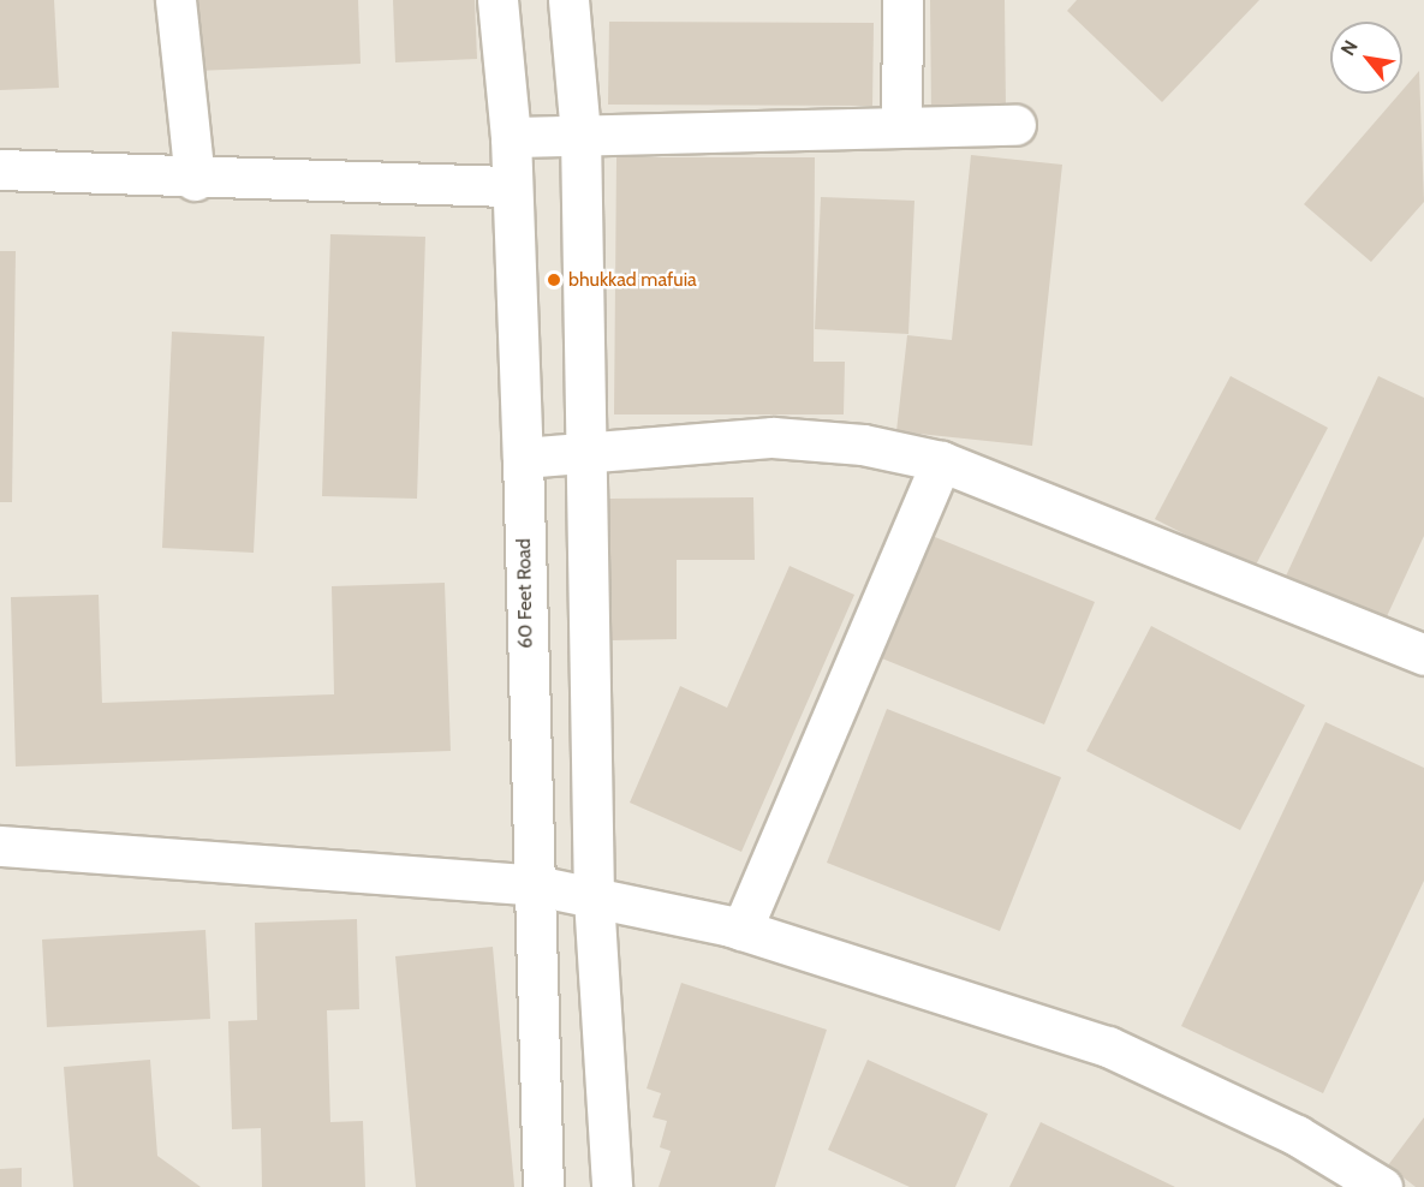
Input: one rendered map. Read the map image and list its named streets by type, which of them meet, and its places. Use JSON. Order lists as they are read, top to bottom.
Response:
{
  "streets": {
    "street": ["60 Feet Road"]
  },
  "places": ["bhukkad mafuia"],
  "north": "top left"
}
